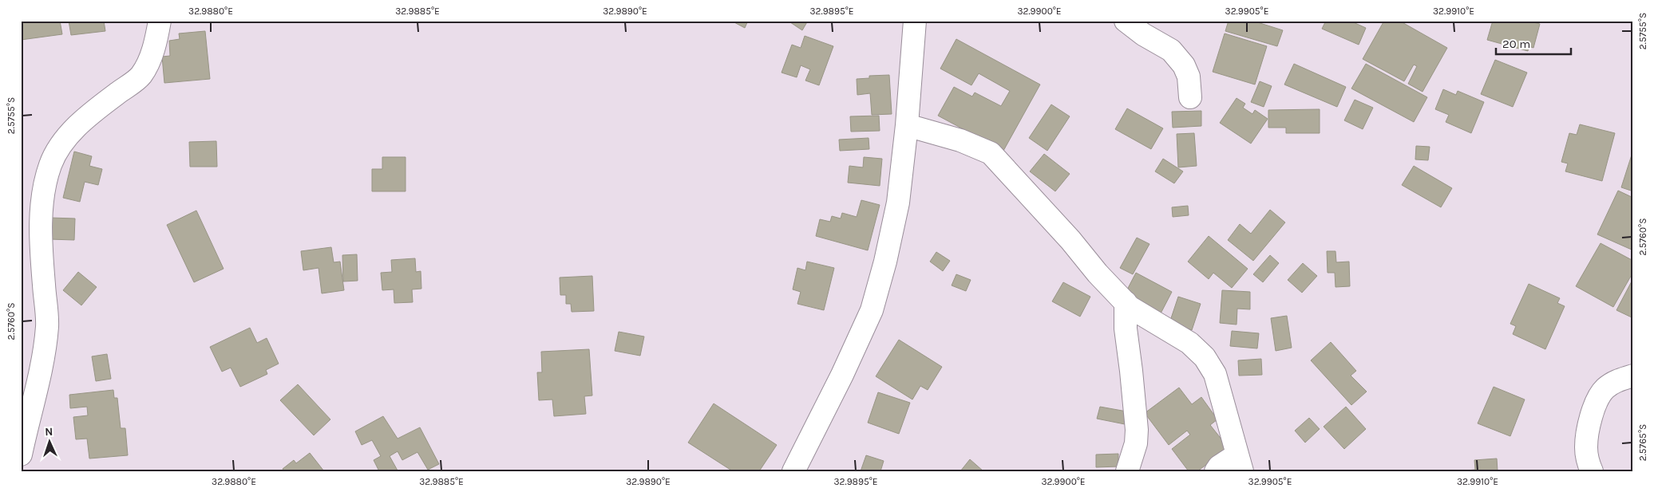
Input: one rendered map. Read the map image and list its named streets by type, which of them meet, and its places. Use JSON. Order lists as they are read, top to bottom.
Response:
{
  "scale_bar": "20 m",
  "north": "top",
  "coordinates": [
    "32.9880°E",
    "32.9885°E",
    "32.9890°E",
    "32.9895°E",
    "32.9900°E",
    "32.9905°E",
    "32.9910°E",
    "2.5755°S",
    "2.5760°S",
    "2.5765°S"
  ]
}
